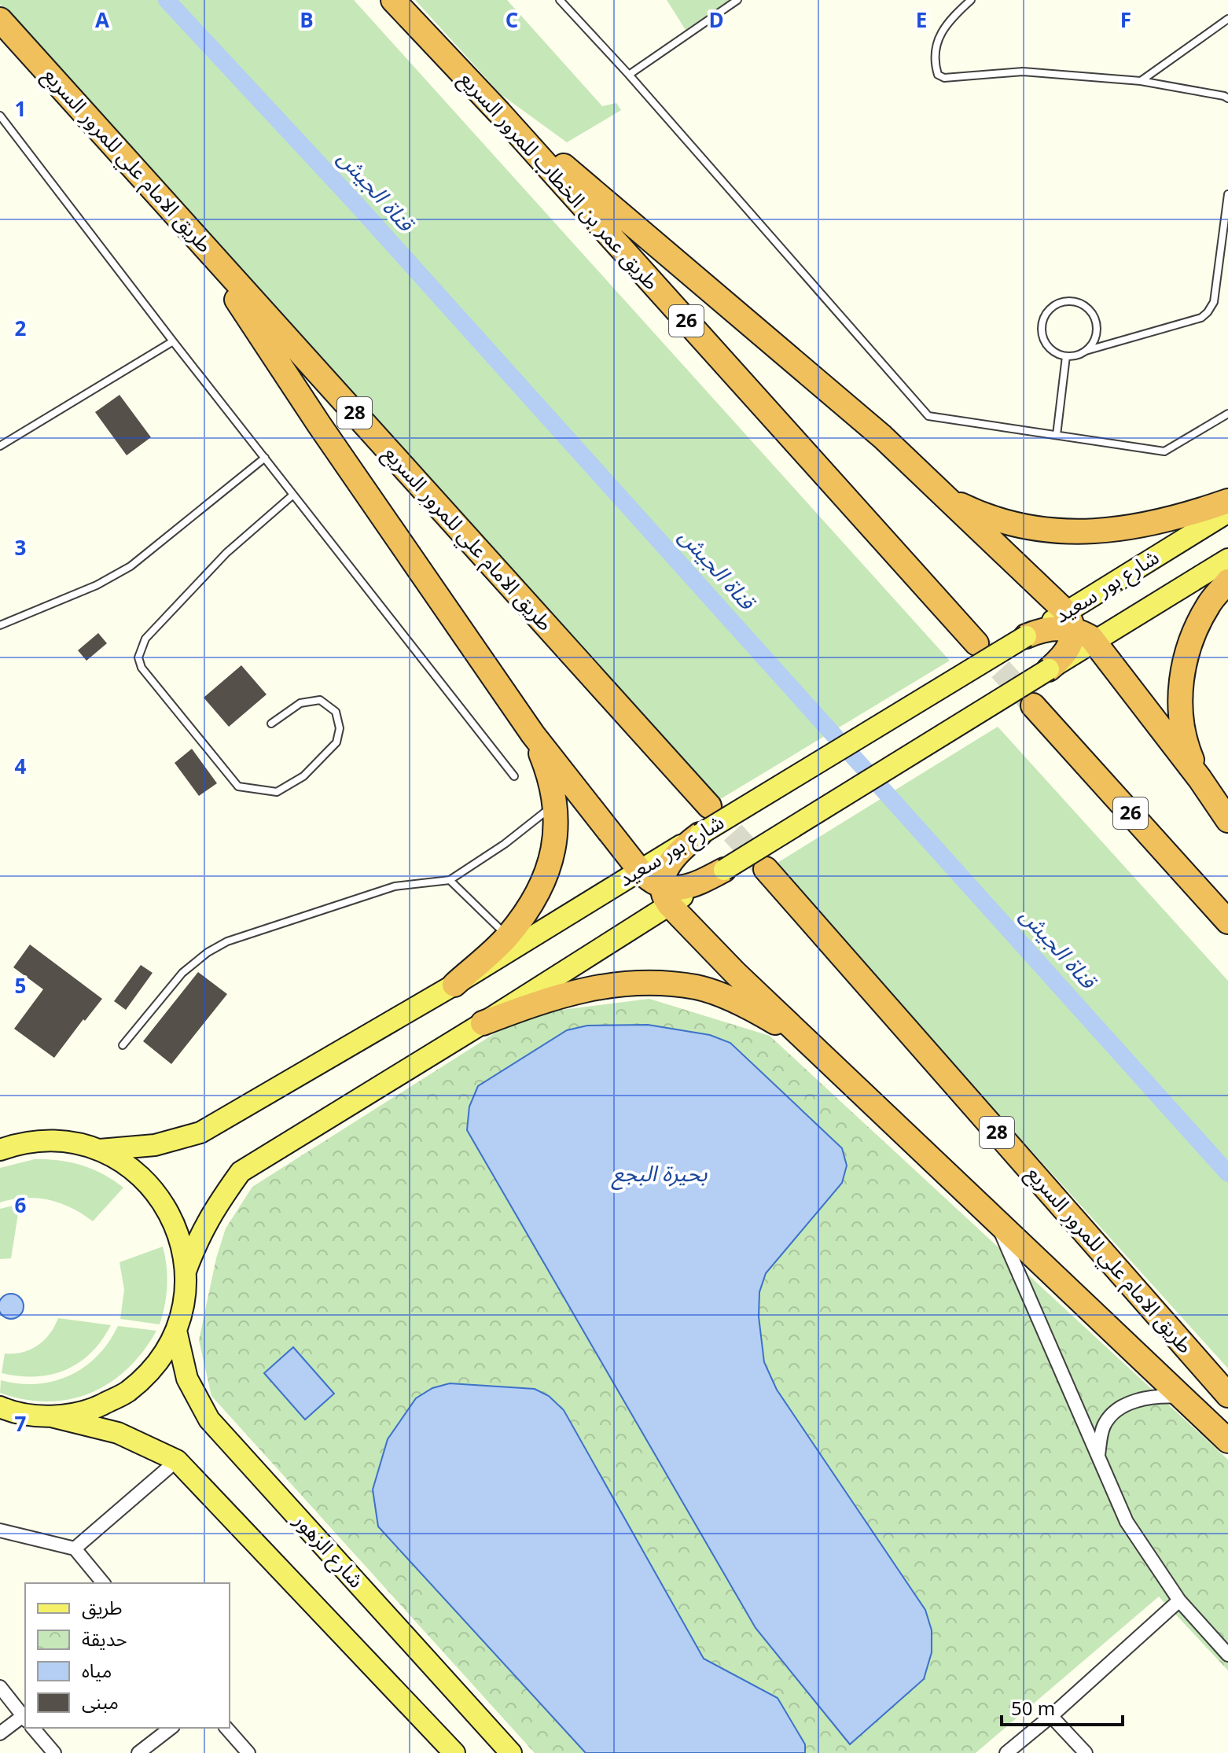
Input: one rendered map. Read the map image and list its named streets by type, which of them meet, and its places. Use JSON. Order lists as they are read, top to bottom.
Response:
{
  "streets": {
    "highway": [
      "طريق الامام علي للمرور السريع",
      "طريق عمر بن الخطاب للمرور السريع",
      "26",
      "28"
    ],
    "main road": ["شارع بور سعيد", "شارع الزهور"]
  },
  "water": ["قناة الجيش", "بحيرة البجع"],
  "legend": [
    "طريق",
    "حديقة",
    "مياه",
    "مبنى"
  ],
  "scale_bar": "50 m",
  "grid": {
    "columns": [
      "A",
      "B",
      "C",
      "D",
      "E",
      "F"
    ],
    "rows": [
      "1",
      "2",
      "3",
      "4",
      "5",
      "6",
      "7"
    ]
  }
}
